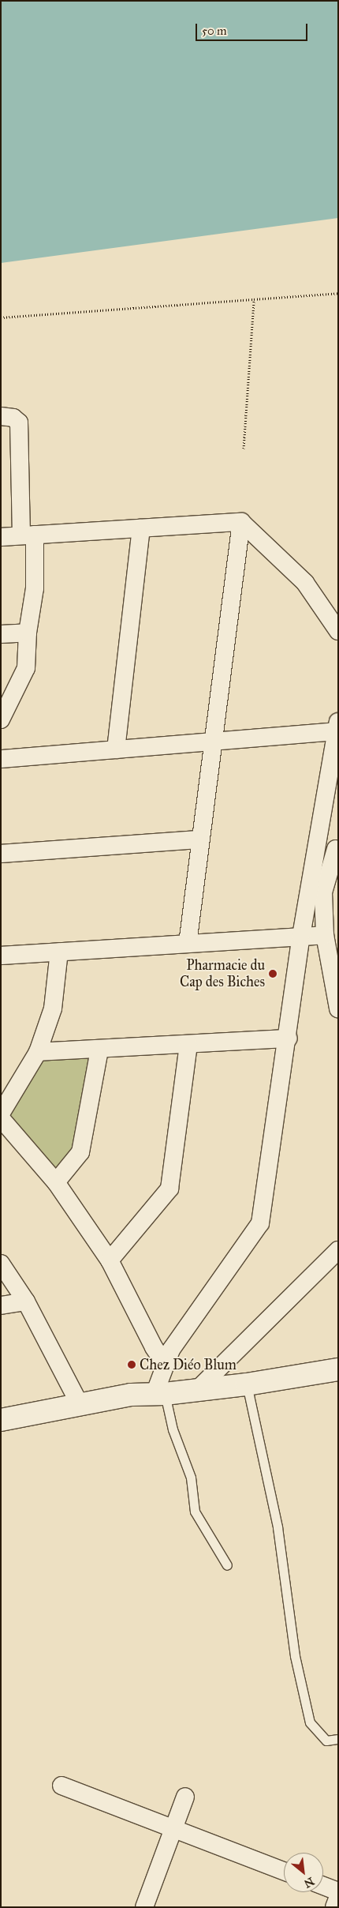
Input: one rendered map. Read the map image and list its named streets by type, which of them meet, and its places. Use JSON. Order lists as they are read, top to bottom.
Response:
{
  "places": ["Pharmacie du Cap des Biches", "Chez Diéo Blum"],
  "scale_bar": "50 m",
  "north": "bottom right"
}
